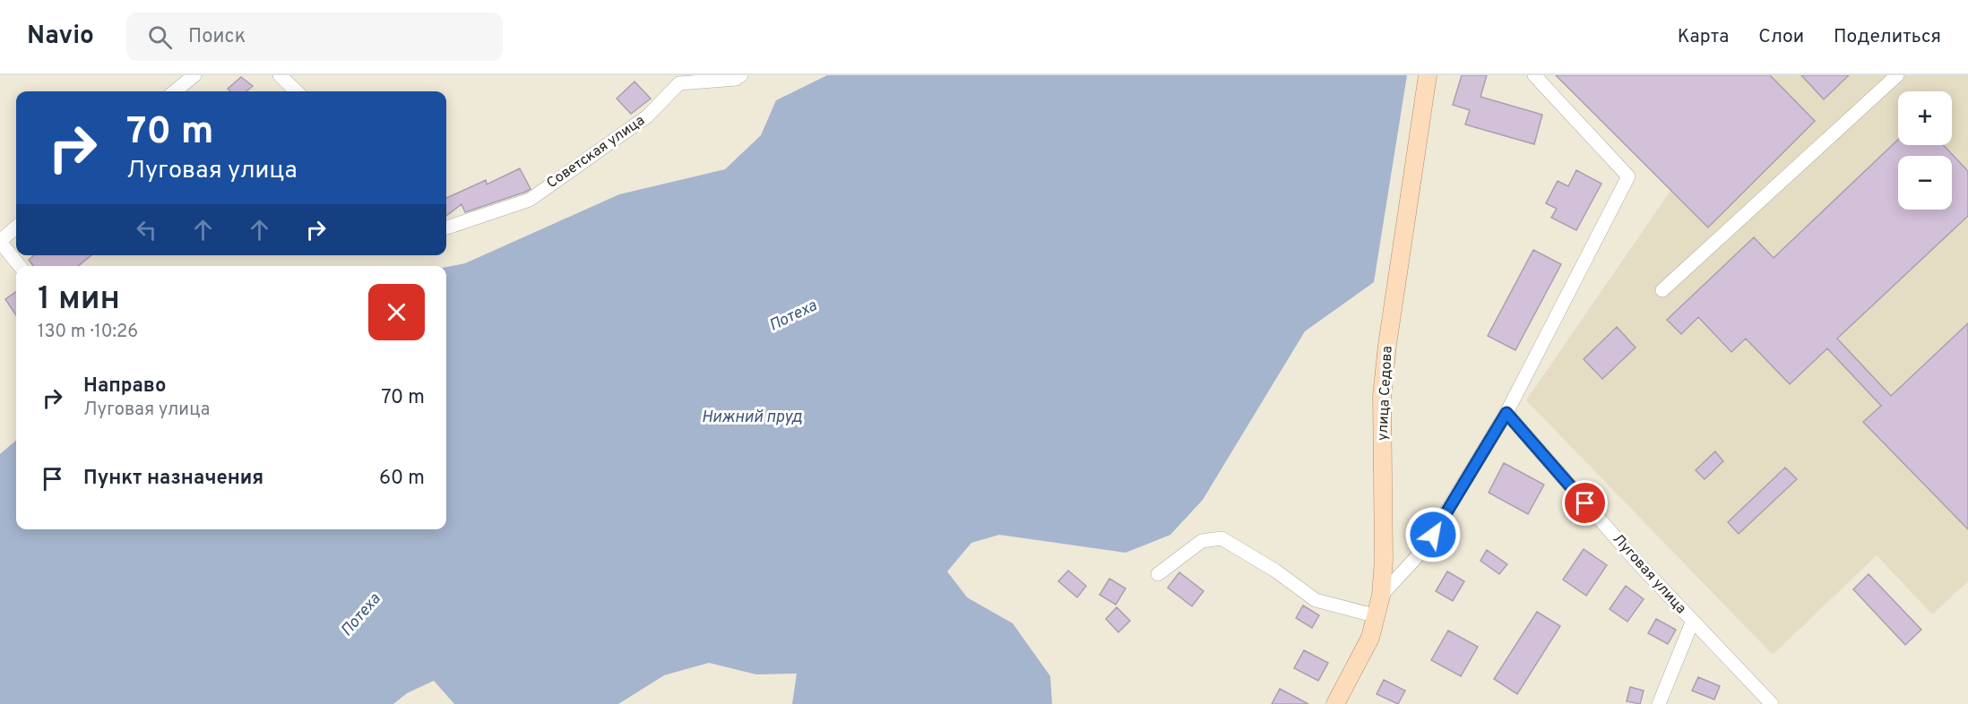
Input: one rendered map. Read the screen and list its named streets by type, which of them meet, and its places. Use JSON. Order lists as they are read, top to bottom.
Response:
{
  "streets": {
    "main road": ["улица Седова"],
    "street": ["Советская улица", "Луговая улица"]
  },
  "water": ["Потеха", "Нижний пруд"],
  "page": {
    "header": "Navio",
    "search": "Поиск",
    "nav": ["Карта", "Слои", "Поделиться"],
    "map_buttons": ["+", "−"],
    "turn": ["70 m", "Луговая улица"],
    "heading": ["1 мин", "130 m · 10:26"],
    "list": [
      {
        "name": "Направо",
        "note": "Луговая улица",
        "value": "70 m"
      },
      {
        "name": "Пункт назначения",
        "value": "60 m"
      }
    ]
  }
}
